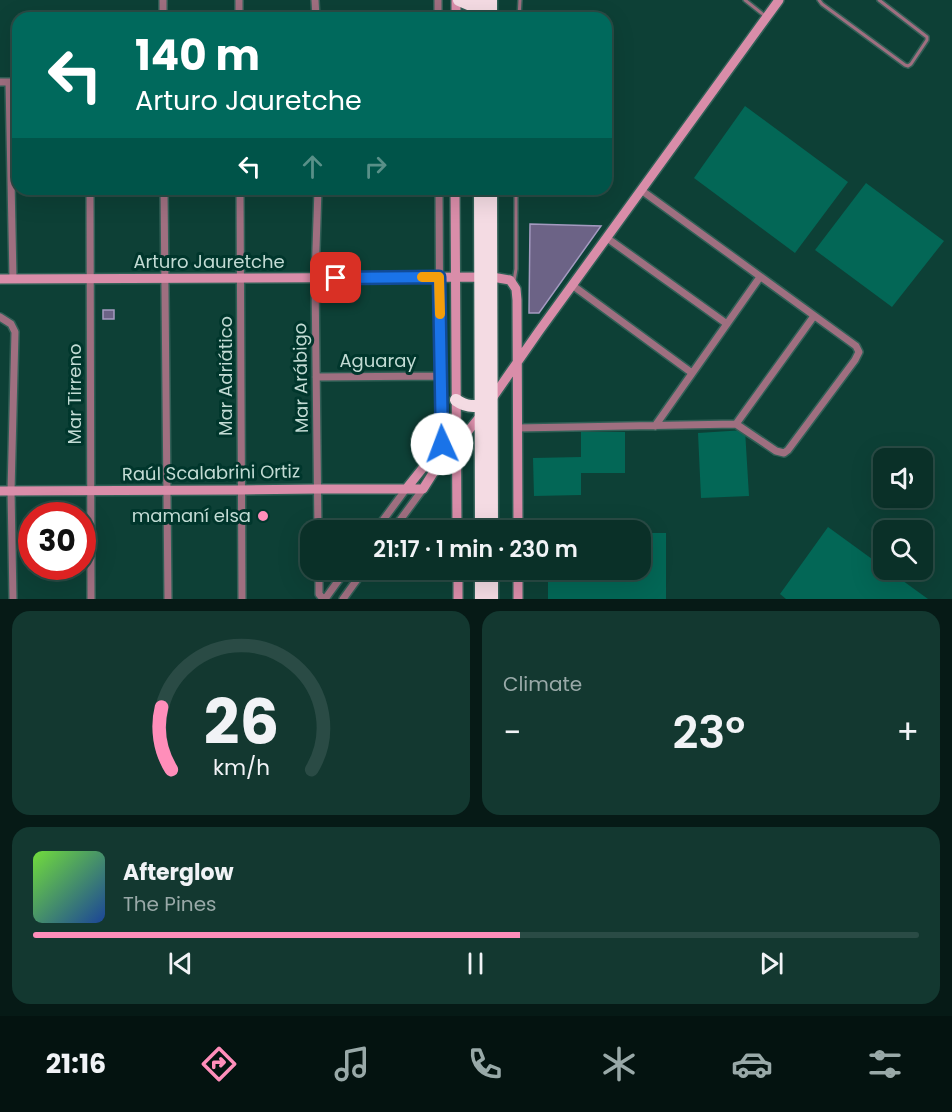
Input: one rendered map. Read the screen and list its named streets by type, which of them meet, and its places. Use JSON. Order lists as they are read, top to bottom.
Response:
{
  "streets": {
    "main road": ["Arturo Jauretche", "Raúl Scalabrini Ortiz"],
    "street": [
      "Aguaray",
      "Mar Adriático",
      "Mar Arábigo",
      "Mar Tirreno"
    ]
  },
  "crossings": [
    ["Arturo Jauretche", "Mar Adriático"],
    ["Arturo Jauretche", "Mar Arábigo"],
    ["Arturo Jauretche", "Mar Tirreno"],
    ["Aguaray", "Mar Arábigo"],
    ["Mar Adriático", "Raúl Scalabrini Ortiz"],
    ["Mar Arábigo", "Raúl Scalabrini Ortiz"],
    ["Mar Tirreno", "Raúl Scalabrini Ortiz"]
  ],
  "places": ["mamaní elsa"],
  "page": {
    "turn": ["140 m", "Arturo Jauretche"],
    "limit": "30",
    "trip": "21:17 · 1 min · 230 m",
    "tile": "Climate",
    "heat": ["−", "23°", "+"],
    "song": ["Afterglow", "The Pines"],
    "tabs": "21:16",
    "gauge": ["26", "km/h"]
  }
}
